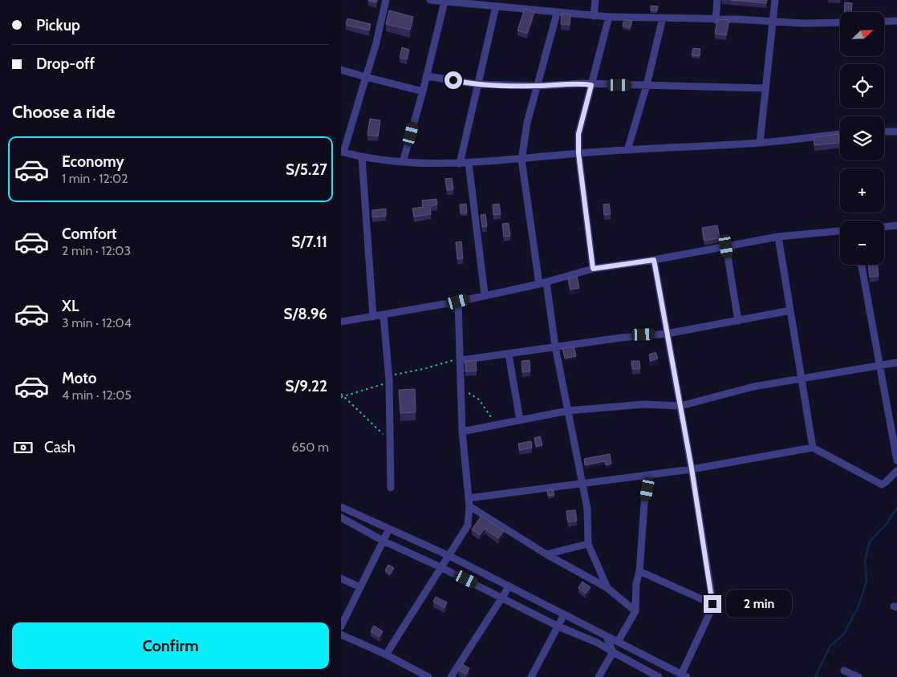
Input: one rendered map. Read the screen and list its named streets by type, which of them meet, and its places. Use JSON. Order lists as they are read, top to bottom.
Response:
{
  "north": "top right",
  "page": {
    "banner": ["Pickup", "Drop-off"],
    "map_buttons": ["+", "−"],
    "heading": "Choose a ride",
    "list": [
      {
        "name": "Economy",
        "note": "1 min · 12:02",
        "value": "S/5.27"
      },
      {
        "name": "Comfort",
        "note": "2 min · 12:03",
        "value": "S/7.11"
      },
      {
        "name": "XL",
        "note": "3 min · 12:04",
        "value": "S/8.96"
      },
      {
        "name": "Moto",
        "note": "4 min · 12:05",
        "value": "S/9.22"
      }
    ],
    "pay": ["Cash", "650 m"],
    "bubble": "2 min",
    "buttons": "Confirm"
  }
}
